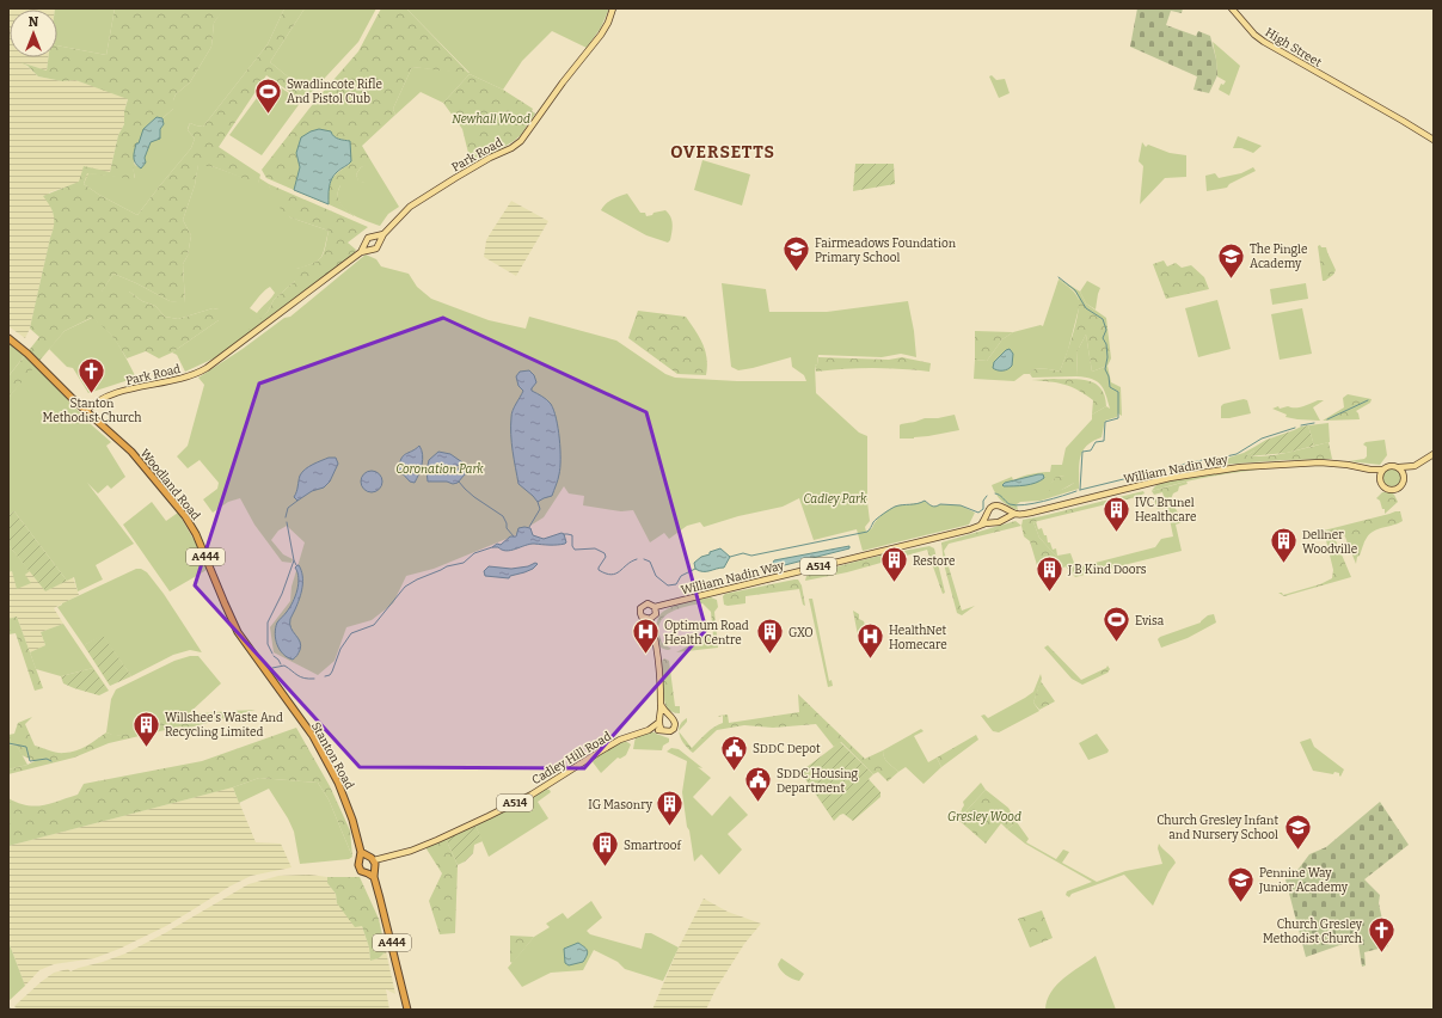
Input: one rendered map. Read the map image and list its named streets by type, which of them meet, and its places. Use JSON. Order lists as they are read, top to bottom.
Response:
{
  "streets": {
    "highway": ["Woodland Road", "A444", "Stanton Road"],
    "main road": [
      "High Street",
      "Park Road",
      "William Nadin Way",
      "A514",
      "Cadley Hill Road"
    ]
  },
  "crossings": [
    ["Park Road", "Woodland Road"],
    ["William Nadin Way", "A514"],
    ["Woodland Road", "Stanton Road"],
    ["A444", "Stanton Road"],
    ["A444", "Cadley Hill Road"],
    ["A514", "Cadley Hill Road"]
  ],
  "districts": ["OVERSETTS"],
  "parks": [
    "Newhall Wood",
    "Coronation Park",
    "Cadley Park",
    "Gresley Wood"
  ],
  "places": {
    "sports": ["Swadlincote Rifle And Pistol Club", "Evisa"],
    "school or university": [
      "Fairmeadows Foundation Primary School",
      "The Pingle Academy",
      "Church Gresley Infant and Nursery School",
      "Pennine Way Junior Academy"
    ],
    "church": ["Stanton Methodist Church", "Church Gresley Methodist Church"],
    "building": [
      "IVC Brunel Healthcare",
      "Dellner Woodville",
      "Restore",
      "J B Kind Doors",
      "GXO",
      "Willshee's Waste And Recycling Limited",
      "IG Masonry",
      "Smartroof"
    ],
    "hospital": ["Optimum Road Health Centre", "HealthNet Homecare"],
    "public building": ["SDDC Depot", "SDDC Housing Department"]
  },
  "north": "top"
}
